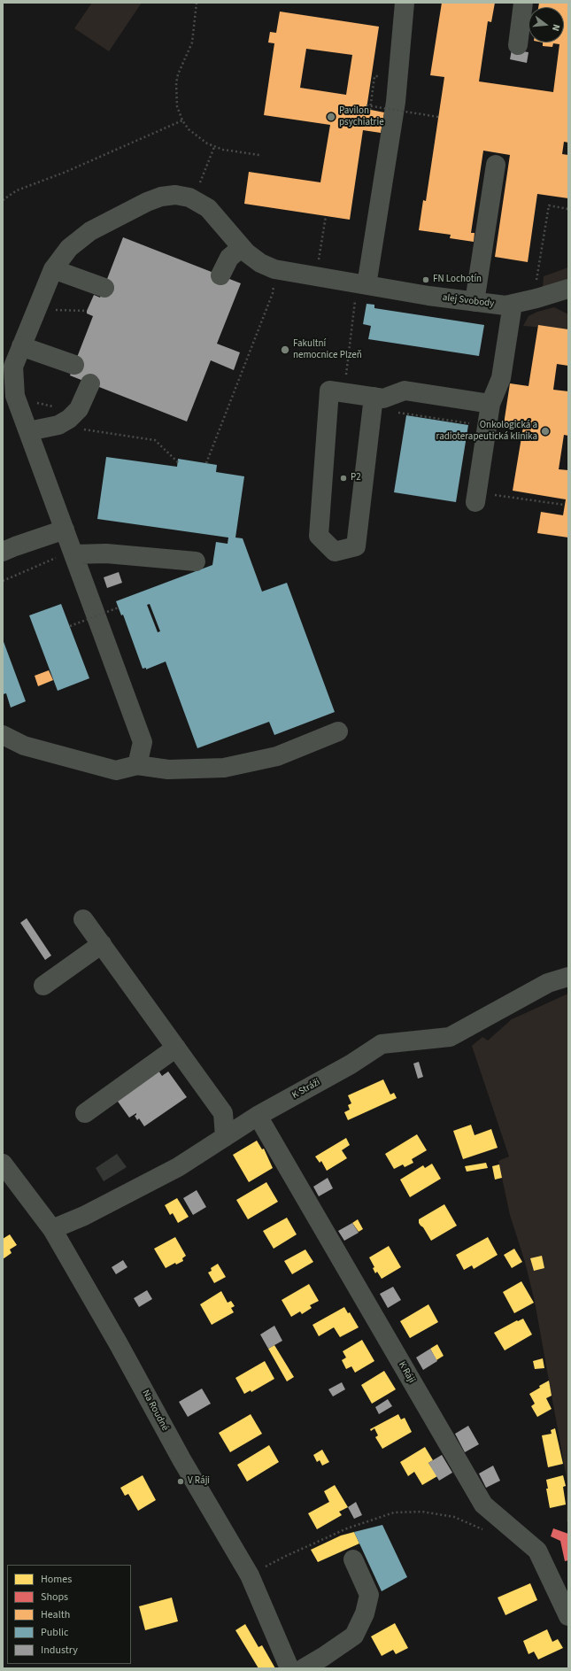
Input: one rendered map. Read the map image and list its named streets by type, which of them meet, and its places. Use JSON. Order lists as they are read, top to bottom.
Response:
{
  "streets": {
    "street": [
      "alej Svobody",
      "K Stráži",
      "K Ráji",
      "Na Roudné"
    ]
  },
  "crossings": [
    ["K Stráži", "K Ráji"],
    ["K Stráži", "Na Roudné"]
  ],
  "places": [
    "Pavilon psychiatrie",
    "FN Lochotín",
    "Fakultní nemocnice Plzeň",
    "Onkologická a radioterapeutická klinika",
    "P2",
    "V Ráji"
  ],
  "legend": [
    "Homes",
    "Shops",
    "Health",
    "Public",
    "Industry"
  ],
  "north": "right"
}
